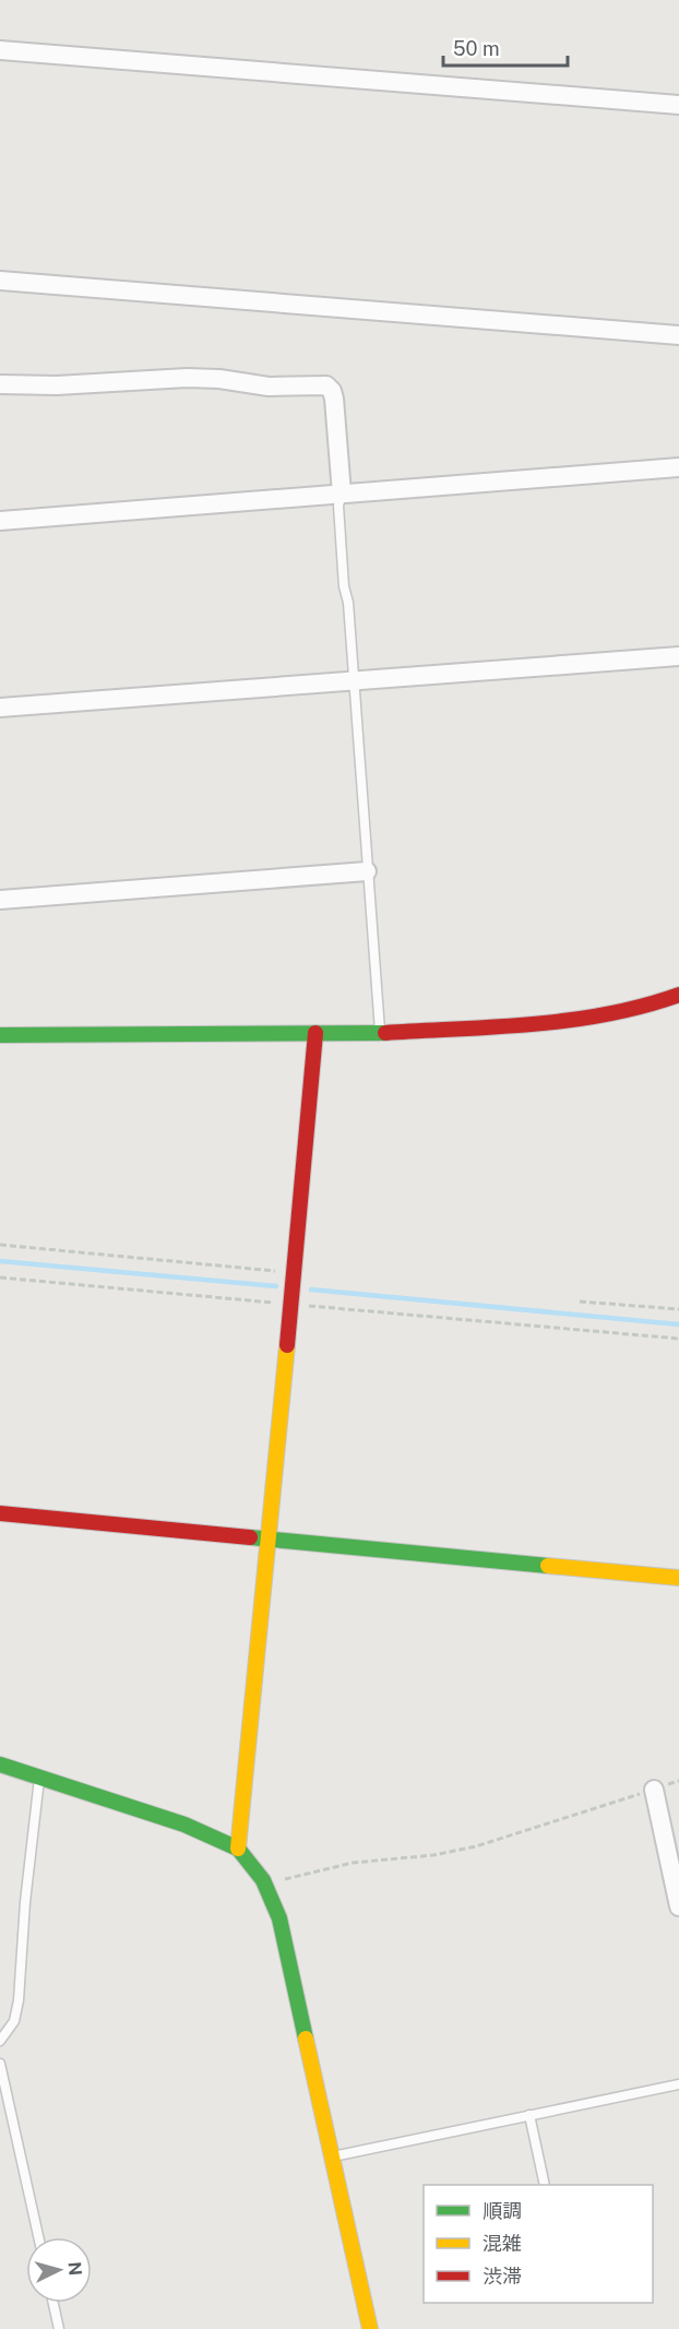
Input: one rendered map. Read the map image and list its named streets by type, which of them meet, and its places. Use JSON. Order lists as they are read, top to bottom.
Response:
{
  "legend": ["順調", "混雑", "渋滞"],
  "scale_bar": "50 m",
  "north": "right"
}
